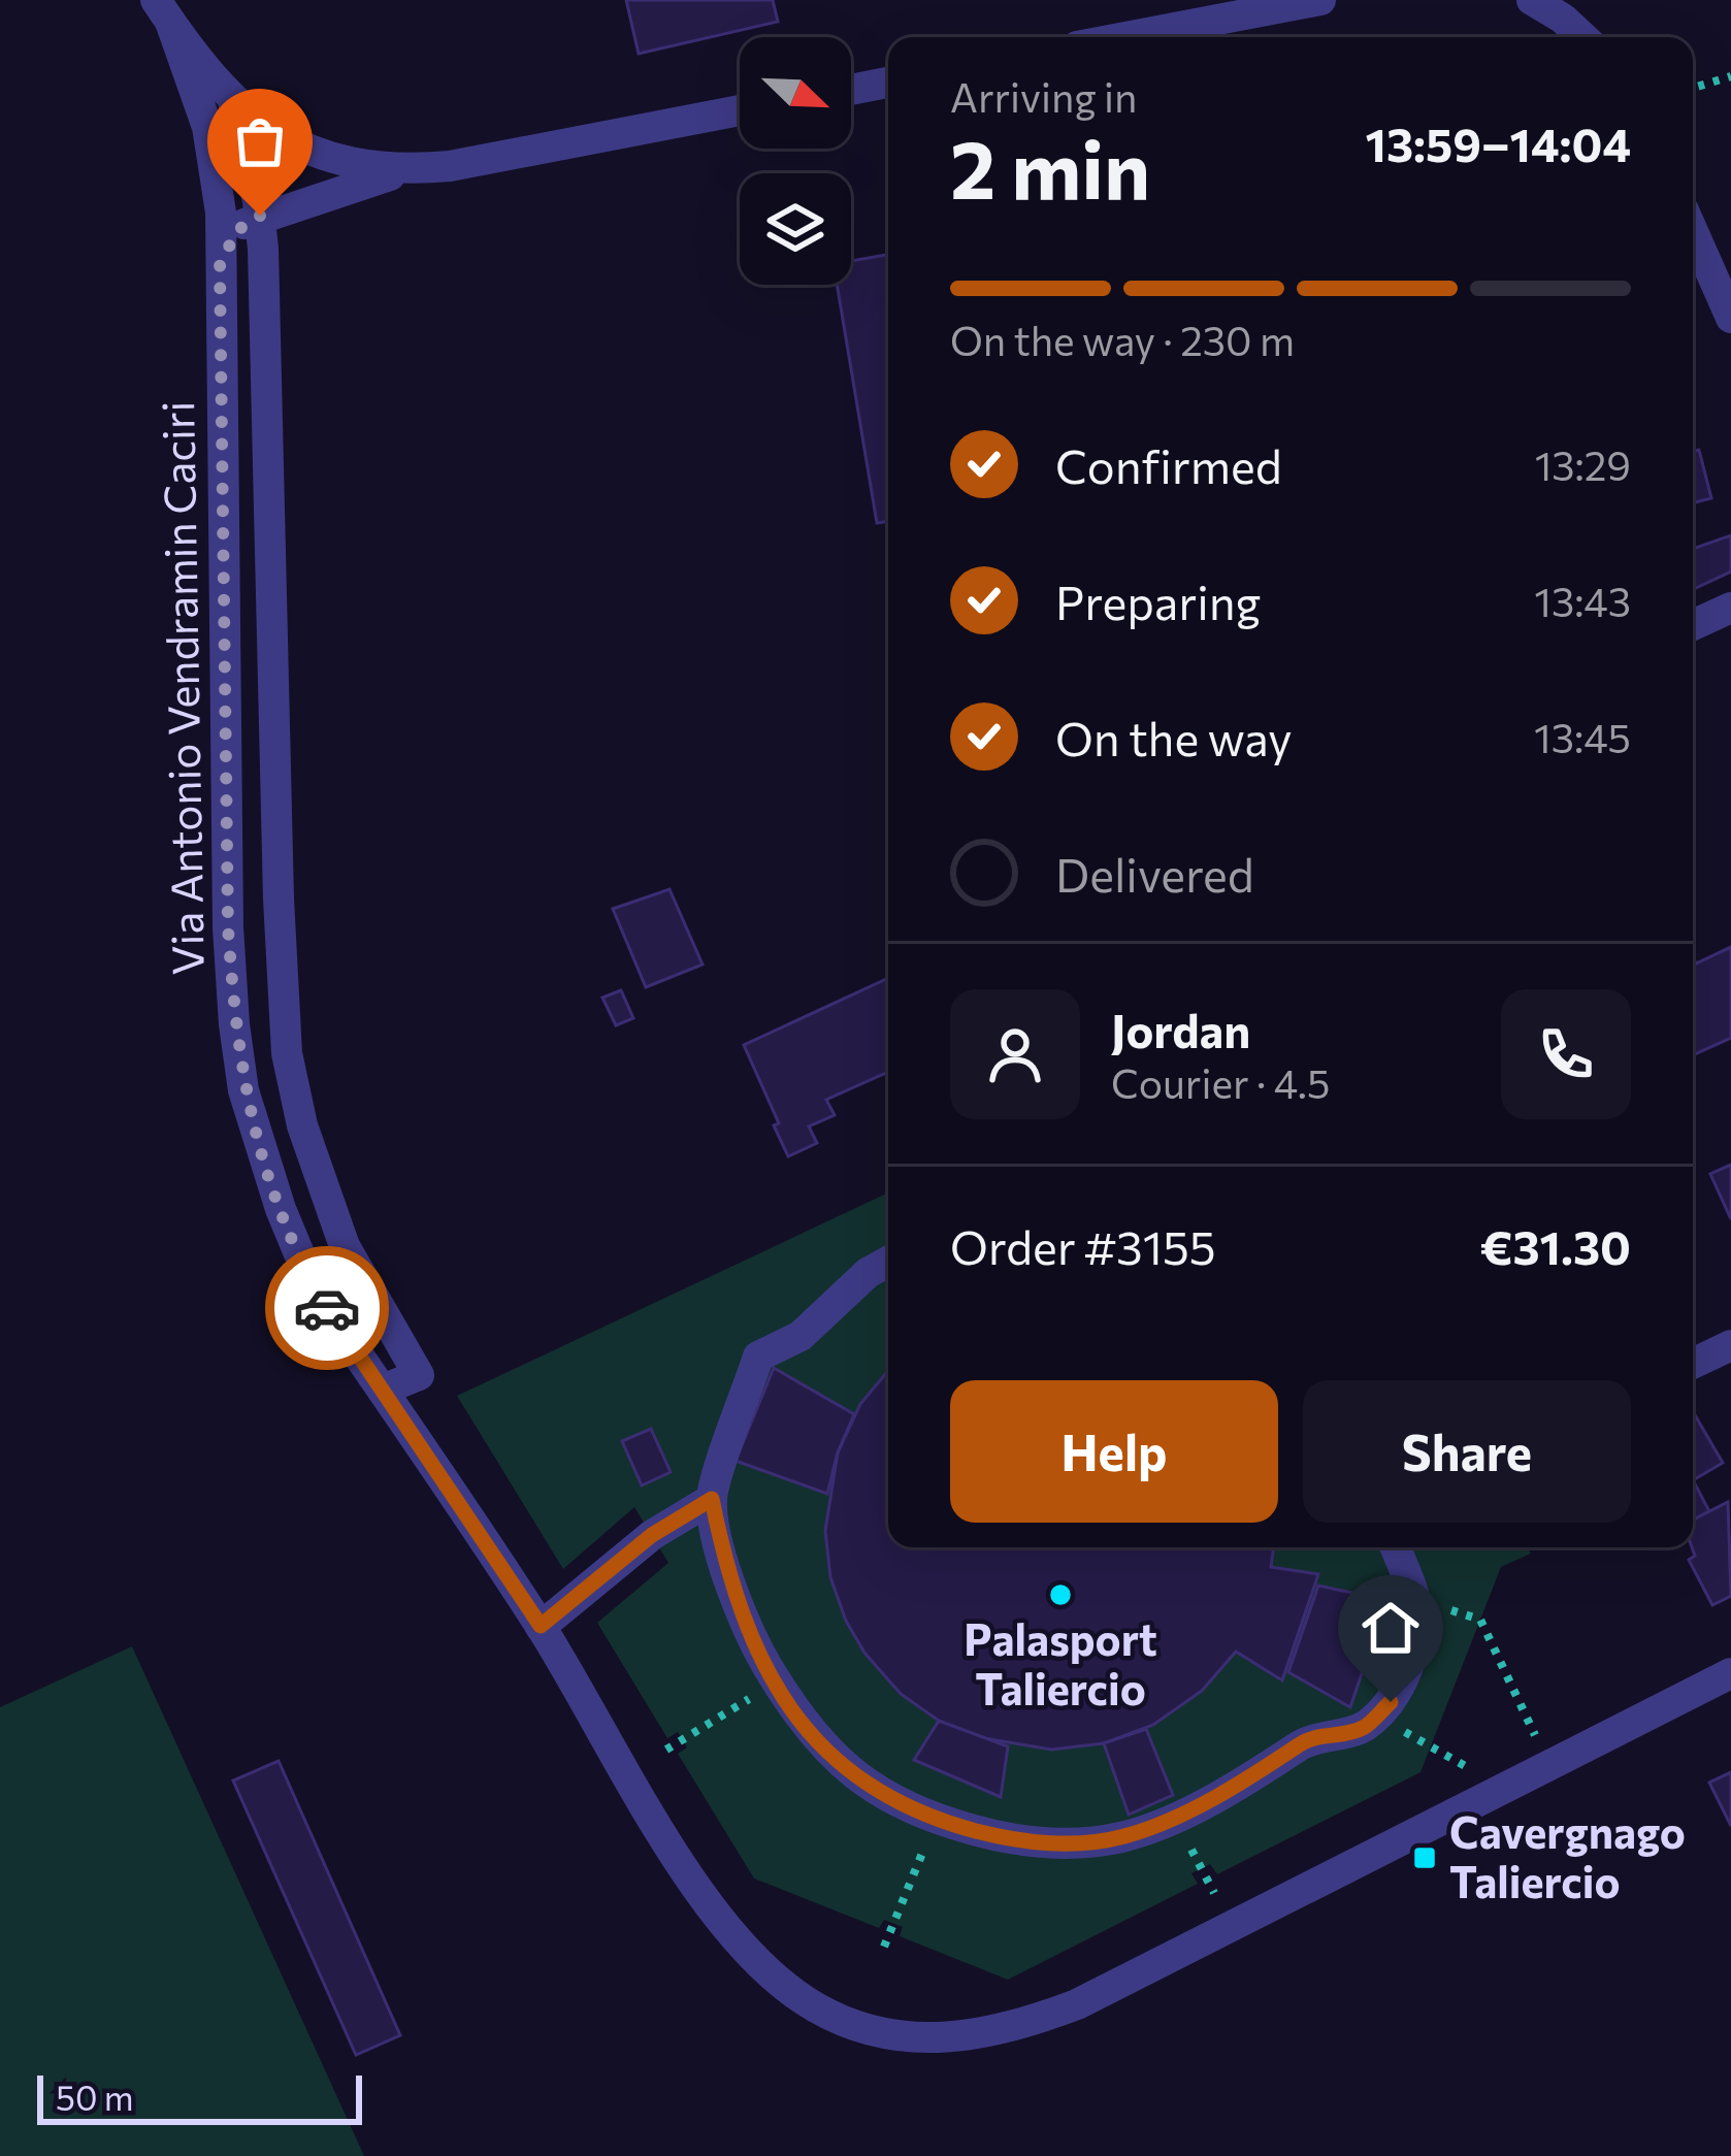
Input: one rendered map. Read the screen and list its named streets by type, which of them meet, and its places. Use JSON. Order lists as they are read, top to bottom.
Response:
{
  "streets": {
    "street": ["Via Antonio Vendramin Caciri"]
  },
  "places": {
    "other": ["Palasport Taliercio"],
    "transit": ["Cavergnago Taliercio"]
  },
  "scale_bar": "50 m",
  "north": "bottom right",
  "page": {
    "heading": ["2 min", "Arriving in", "13:59–14:04"],
    "panel": [
      "Jordan",
      "Courier · 4.5",
      "Order #3155",
      "€31.30"
    ],
    "bar": "On the way · 230 m",
    "list": [
      ["Confirmed", "13:29"],
      ["Preparing", "13:43"],
      ["On the way", "13:45"],
      "Delivered"
    ],
    "buttons": ["Help", "Share"],
    "scale": "50 m"
  }
}
